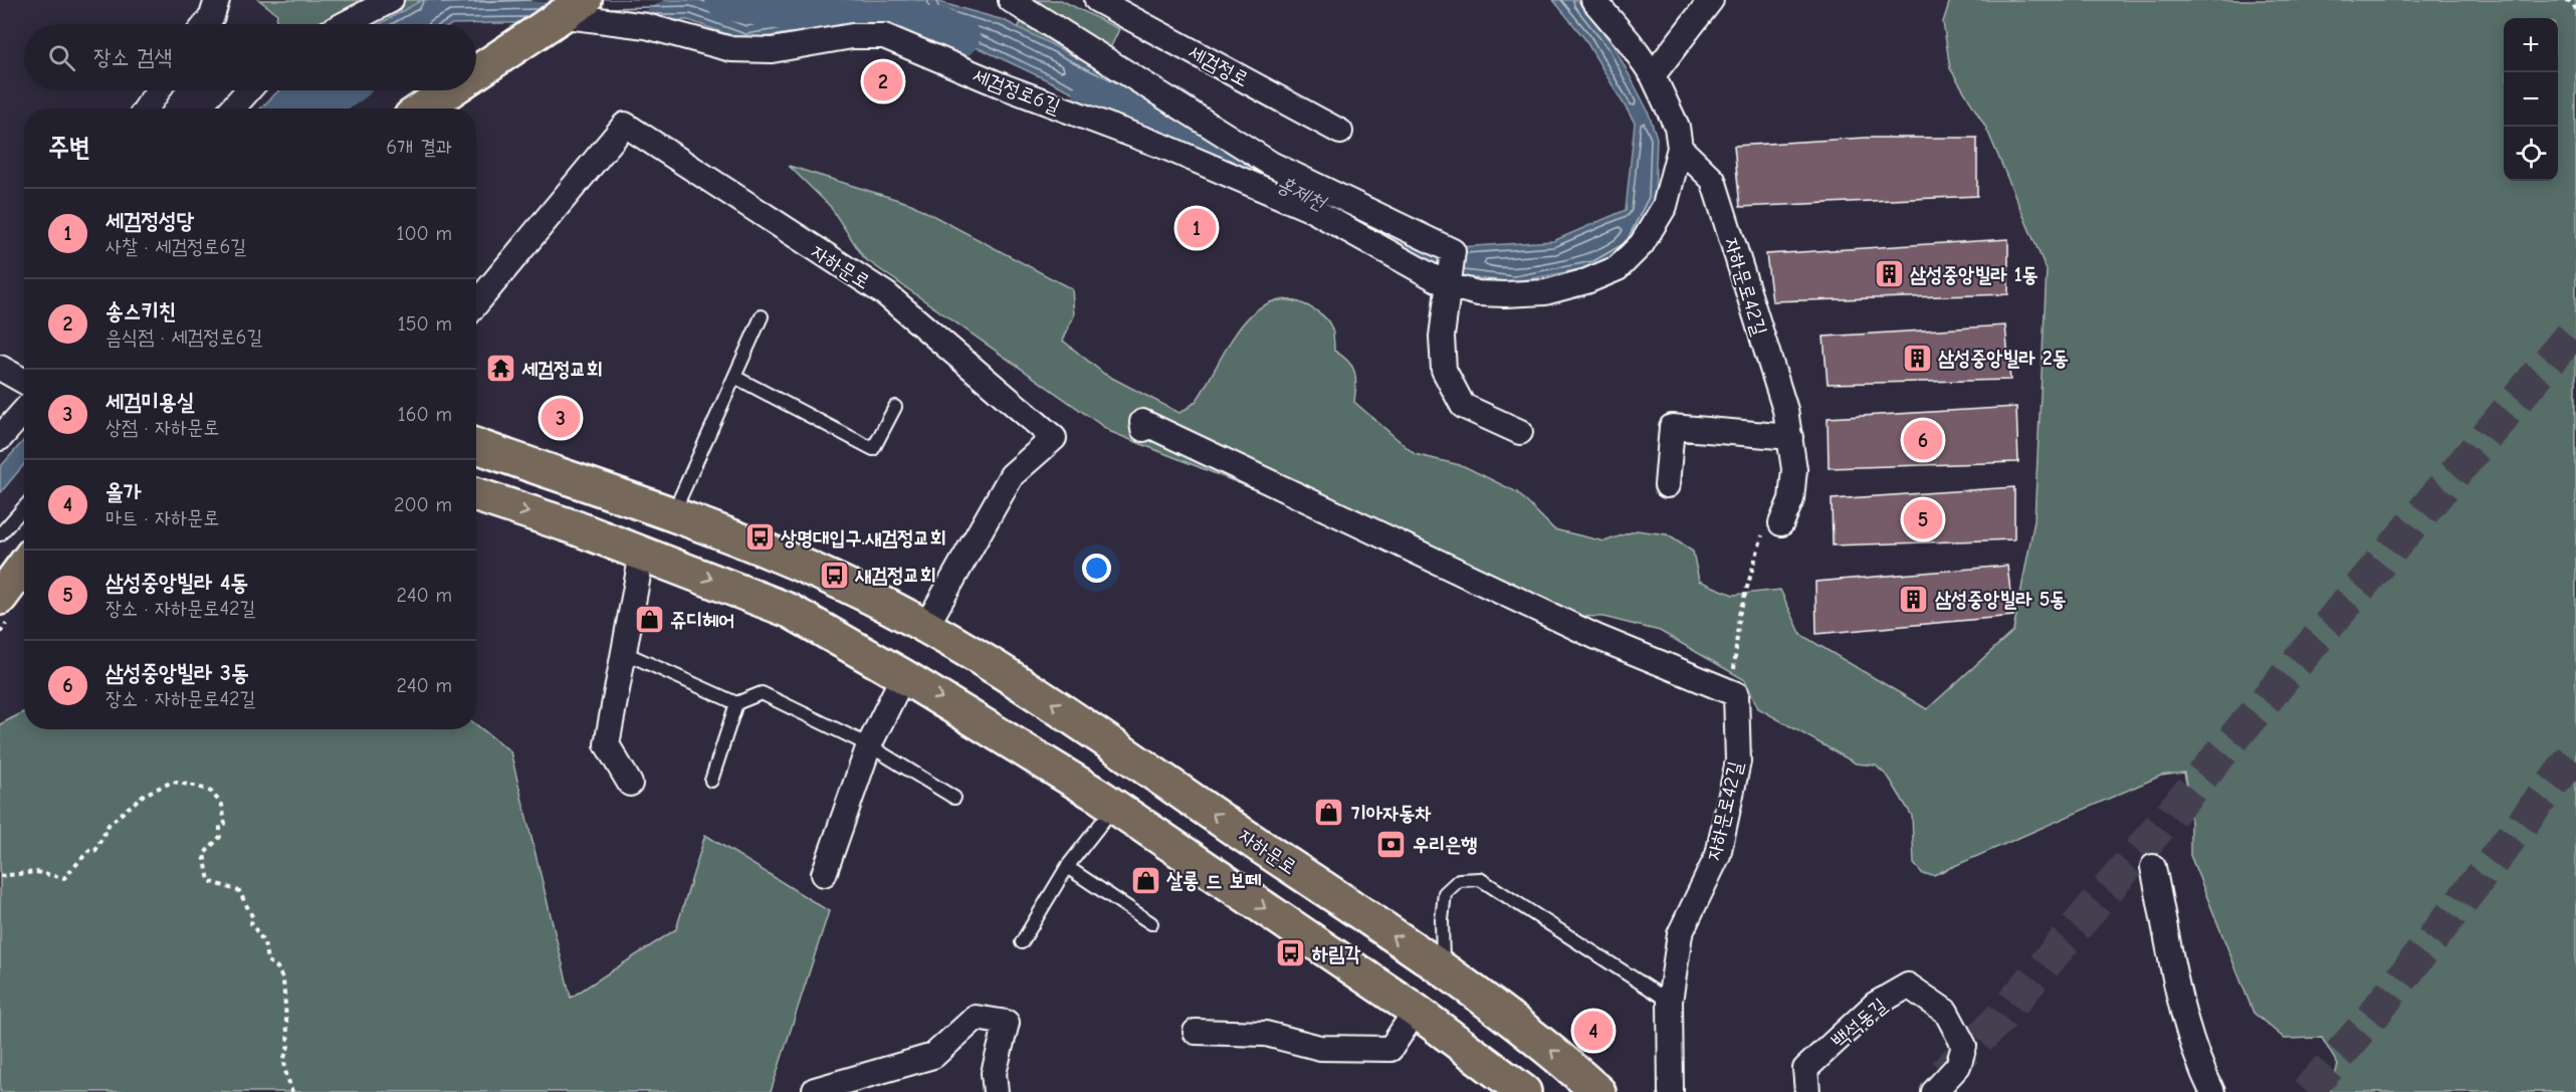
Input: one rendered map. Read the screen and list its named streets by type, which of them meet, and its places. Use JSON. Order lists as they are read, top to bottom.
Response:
{
  "streets": {
    "main road": ["자하문로"],
    "street": [
      "세검정로",
      "세검정로6길",
      "자하문로42길",
      "백석동길"
    ]
  },
  "crossings": [
    ["세검정로6길", "자하문로42길"]
  ],
  "one_way": ["자하문로"],
  "water": ["홍제천"],
  "places": {
    "building": ["삼성중앙빌라 1동", "삼성중앙빌라 2동", "삼성중앙빌라 5동"],
    "temple": ["세검정교회"],
    "bus stop": ["상명대입구.새검정교회", "새검정교회", "하림각"],
    "shop": ["쥬디헤어", "기아자동차", "살롱 드 보떼"],
    "bank": ["우리은행"]
  },
  "page": {
    "map_buttons": ["+", "−"],
    "search": "장소 검색",
    "pins": [
      "2",
      "1",
      "3",
      "6",
      "5",
      "4"
    ],
    "heading": ["주변", "6개 결과"],
    "list": [
      {
        "mark": "1",
        "name": "세검정성당",
        "note": "사찰 · 세검정로6길",
        "value": "100 m"
      },
      {
        "mark": "2",
        "name": "송스키친",
        "note": "음식점 · 세검정로6길",
        "value": "150 m"
      },
      {
        "mark": "3",
        "name": "세검미용실",
        "note": "상점 · 자하문로",
        "value": "160 m"
      },
      {
        "mark": "4",
        "name": "올가",
        "note": "마트 · 자하문로",
        "value": "200 m"
      },
      {
        "mark": "5",
        "name": "삼성중앙빌라 4동",
        "note": "장소 · 자하문로42길",
        "value": "240 m"
      },
      {
        "mark": "6",
        "name": "삼성중앙빌라 3동",
        "note": "장소 · 자하문로42길",
        "value": "240 m"
      }
    ]
  }
}
